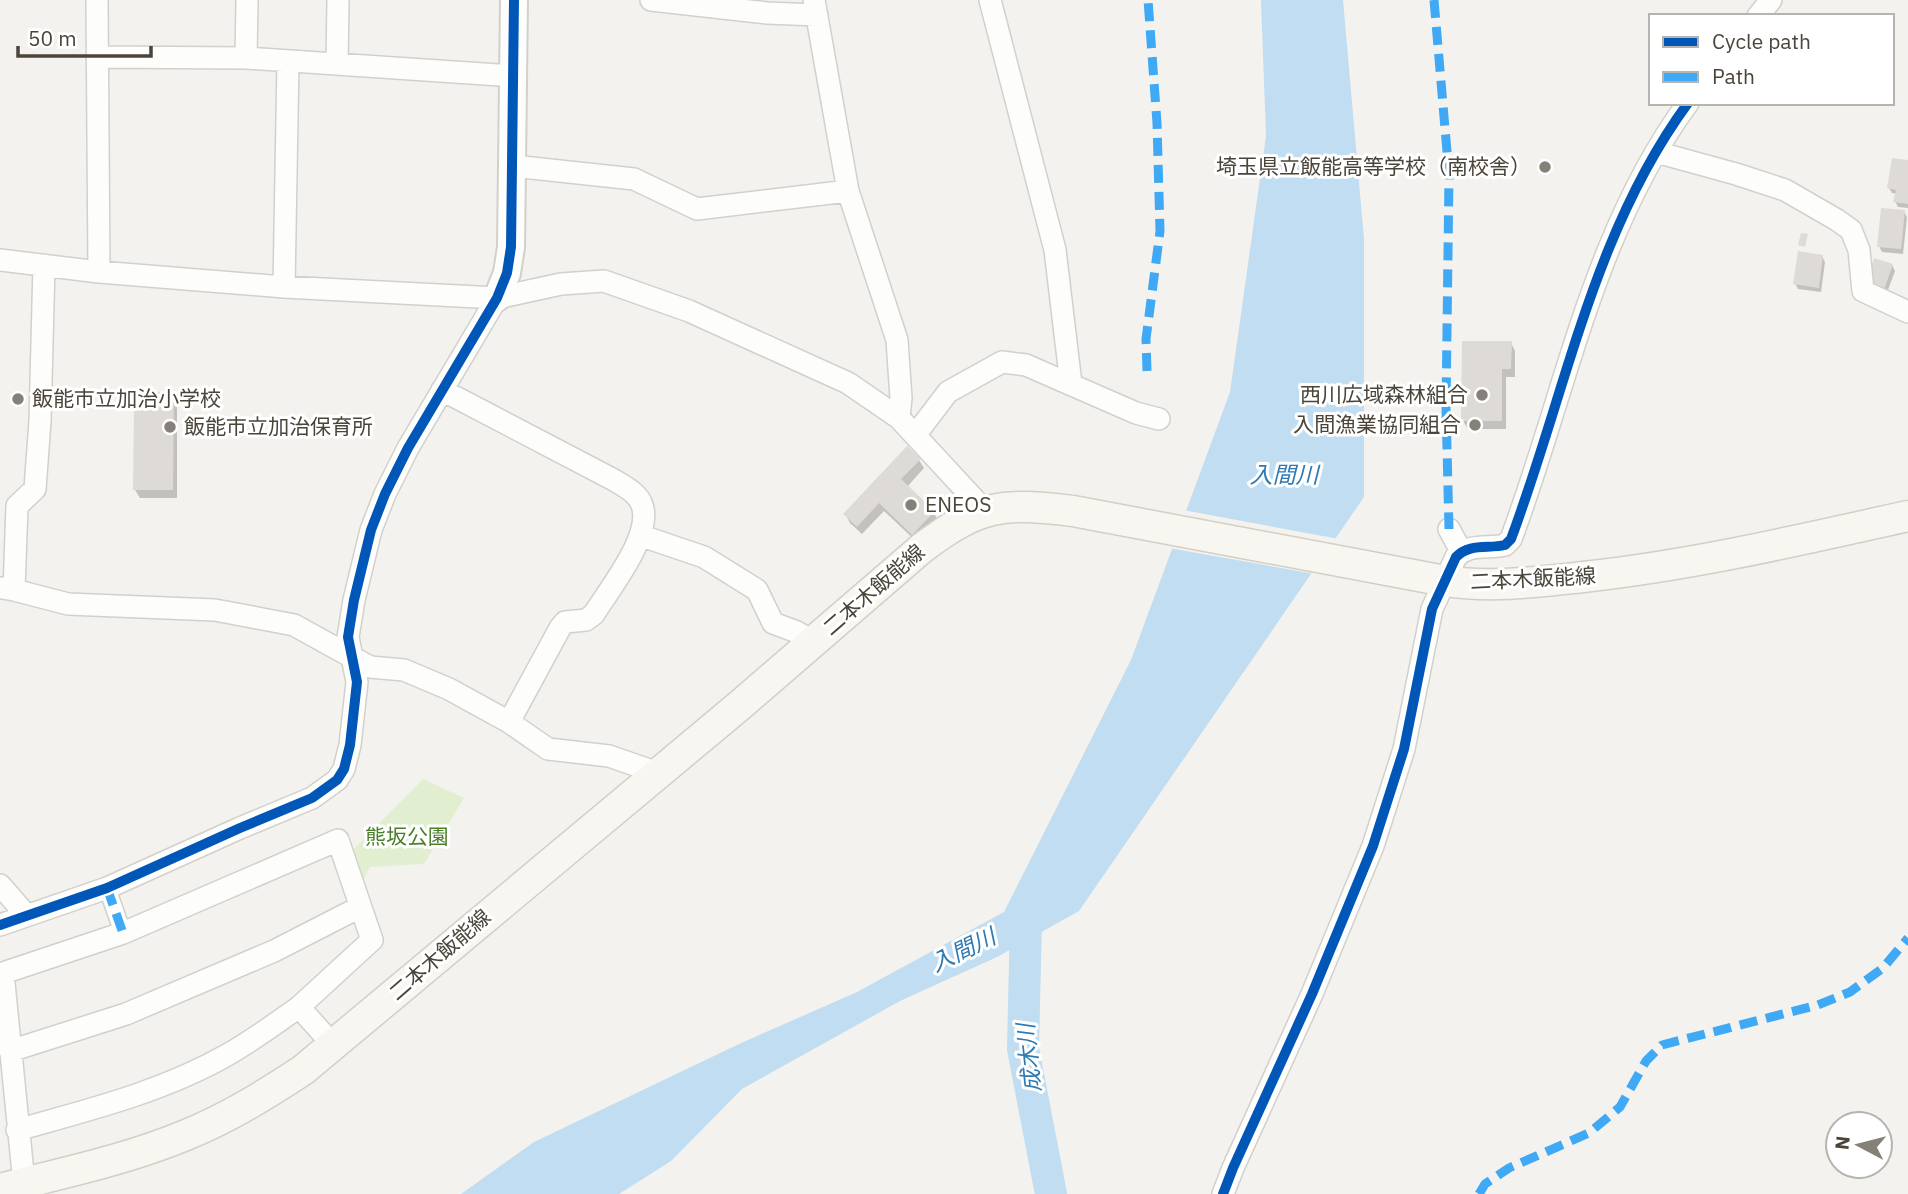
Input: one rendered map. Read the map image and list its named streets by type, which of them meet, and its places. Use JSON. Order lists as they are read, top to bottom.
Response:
{
  "streets": {
    "main road": ["二本木飯能線"]
  },
  "water": ["入間川", "成木川"],
  "parks": ["熊坂公園"],
  "places": [
    "埼玉県立飯能高等学校（南校舎）",
    "西川広域森林組合",
    "飯能市立加治小学校",
    "入間漁業協同組合",
    "飯能市立加治保育所",
    "ENEOS"
  ],
  "legend": ["Cycle path", "Path"],
  "scale_bar": "50 m",
  "north": "left"
}
